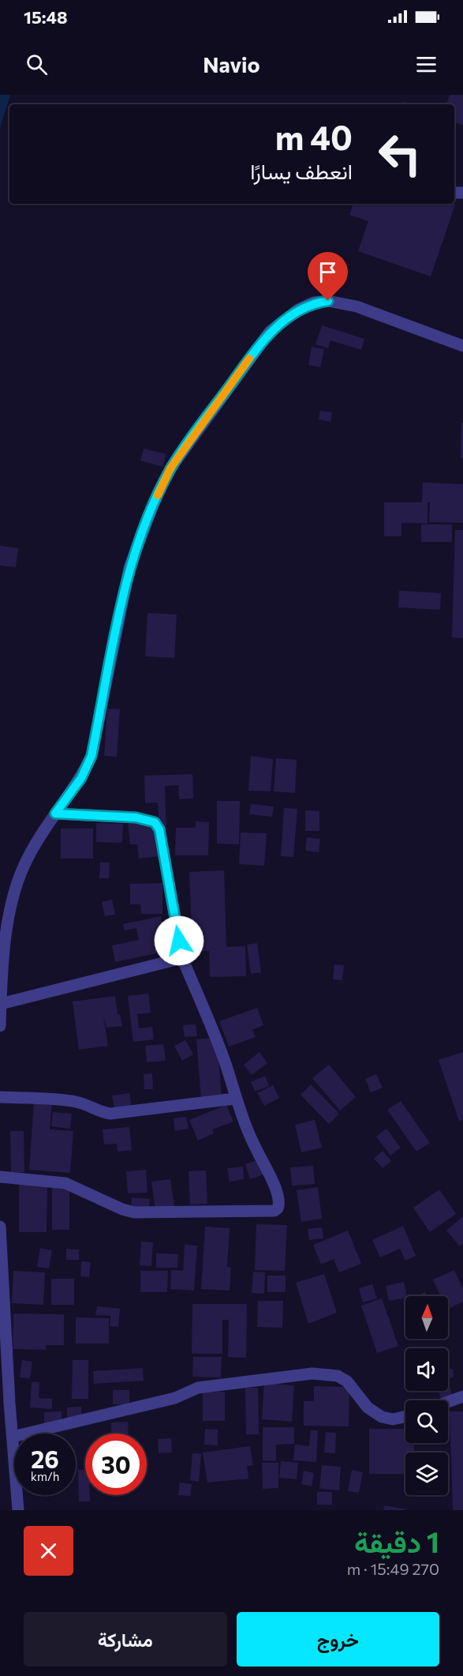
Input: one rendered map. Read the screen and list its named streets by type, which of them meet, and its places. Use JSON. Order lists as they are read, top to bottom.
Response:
{
  "north": "top",
  "page": {
    "status": "15:48",
    "header": "Navio",
    "turn": ["40 m", "انعطف يسارًا"],
    "speed": "26 km/h",
    "limit": "30",
    "heading": ["1 دقيقة", "270 m · 15:49"],
    "buttons": ["خروج", "مشاركة"]
  }
}
